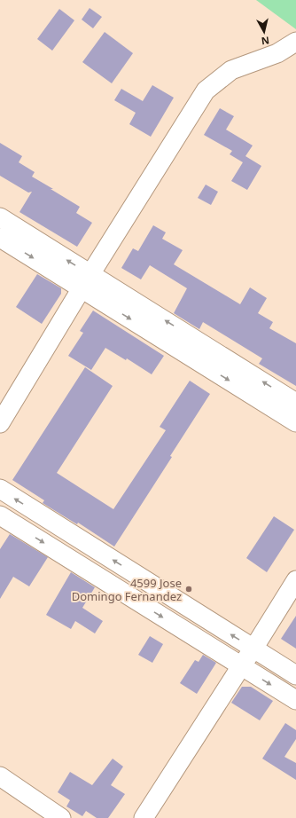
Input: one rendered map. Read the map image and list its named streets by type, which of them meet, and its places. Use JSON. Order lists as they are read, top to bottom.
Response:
{
  "places": ["4599 Jose Domingo Fernandez"],
  "north": "bottom"
}
